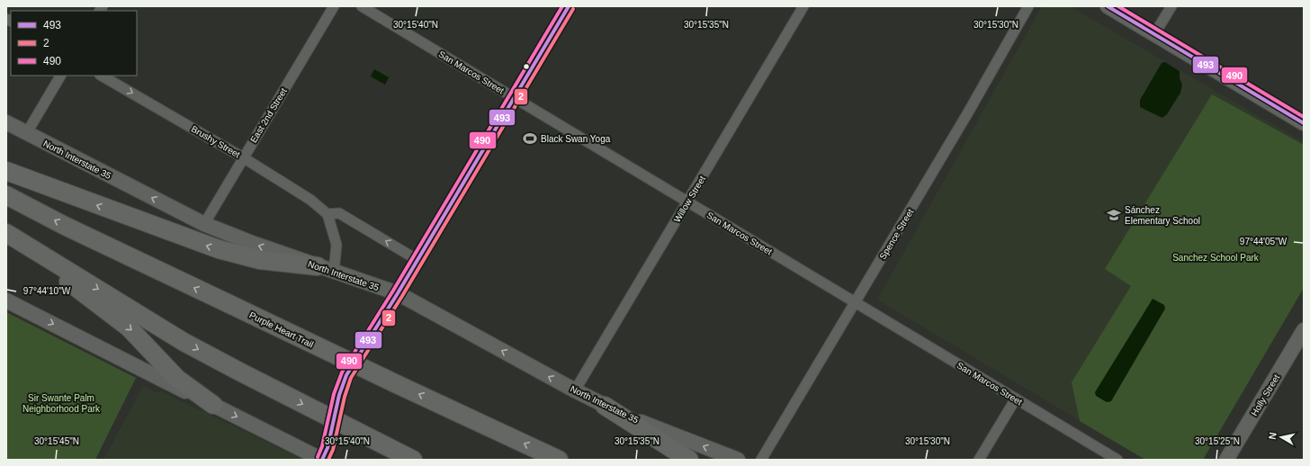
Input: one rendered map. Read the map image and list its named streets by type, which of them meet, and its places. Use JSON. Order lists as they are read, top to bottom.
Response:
{
  "streets": {
    "highway": ["Purple Heart Trail"],
    "main road": ["North Interstate 35", "Holly Street"],
    "street": [
      "San Marcos Street",
      "East 2nd Street",
      "Brushy Street",
      "Willow Street",
      "Spence Street"
    ]
  },
  "crossings": [
    ["San Marcos Street", "Willow Street"],
    ["San Marcos Street", "Spence Street"],
    ["East 2nd Street", "Brushy Street"],
    ["East 2nd Street", "North Interstate 35"],
    ["North Interstate 35", "Willow Street"]
  ],
  "one_way": ["Brushy Street", "North Interstate 35"],
  "parks": ["Sanchez School Park", "Sir Swante Palm Neighborhood Park"],
  "places": {
    "sports": ["Black Swan Yoga"],
    "school or university": ["Sánchez Elementary School"]
  },
  "lines": ["transit line 493", "transit line 490", "transit line 2"],
  "legend": ["493", "2", "490"],
  "north": "left",
  "coordinates": [
    "30°15'40\"N",
    "30°15'35\"N",
    "30°15'30\"N",
    "97°44'05\"W",
    "97°44'10\"W",
    "30°15'45\"N",
    "30°15'25\"N"
  ]
}
